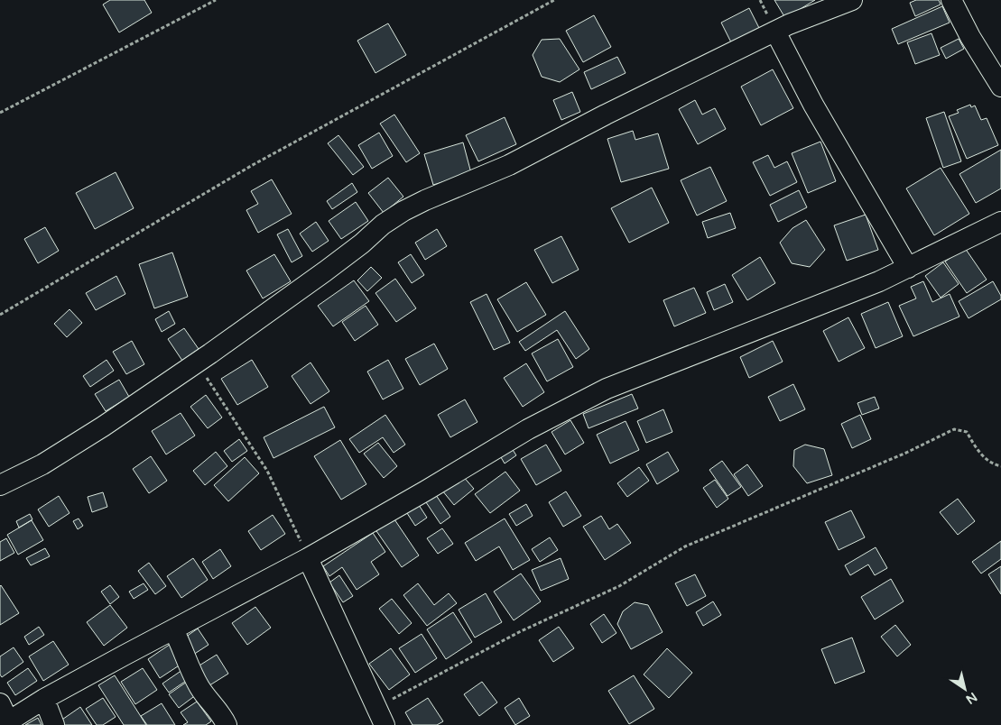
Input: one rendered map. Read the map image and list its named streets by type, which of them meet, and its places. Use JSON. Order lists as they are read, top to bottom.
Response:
{
  "north": "bottom right"
}
